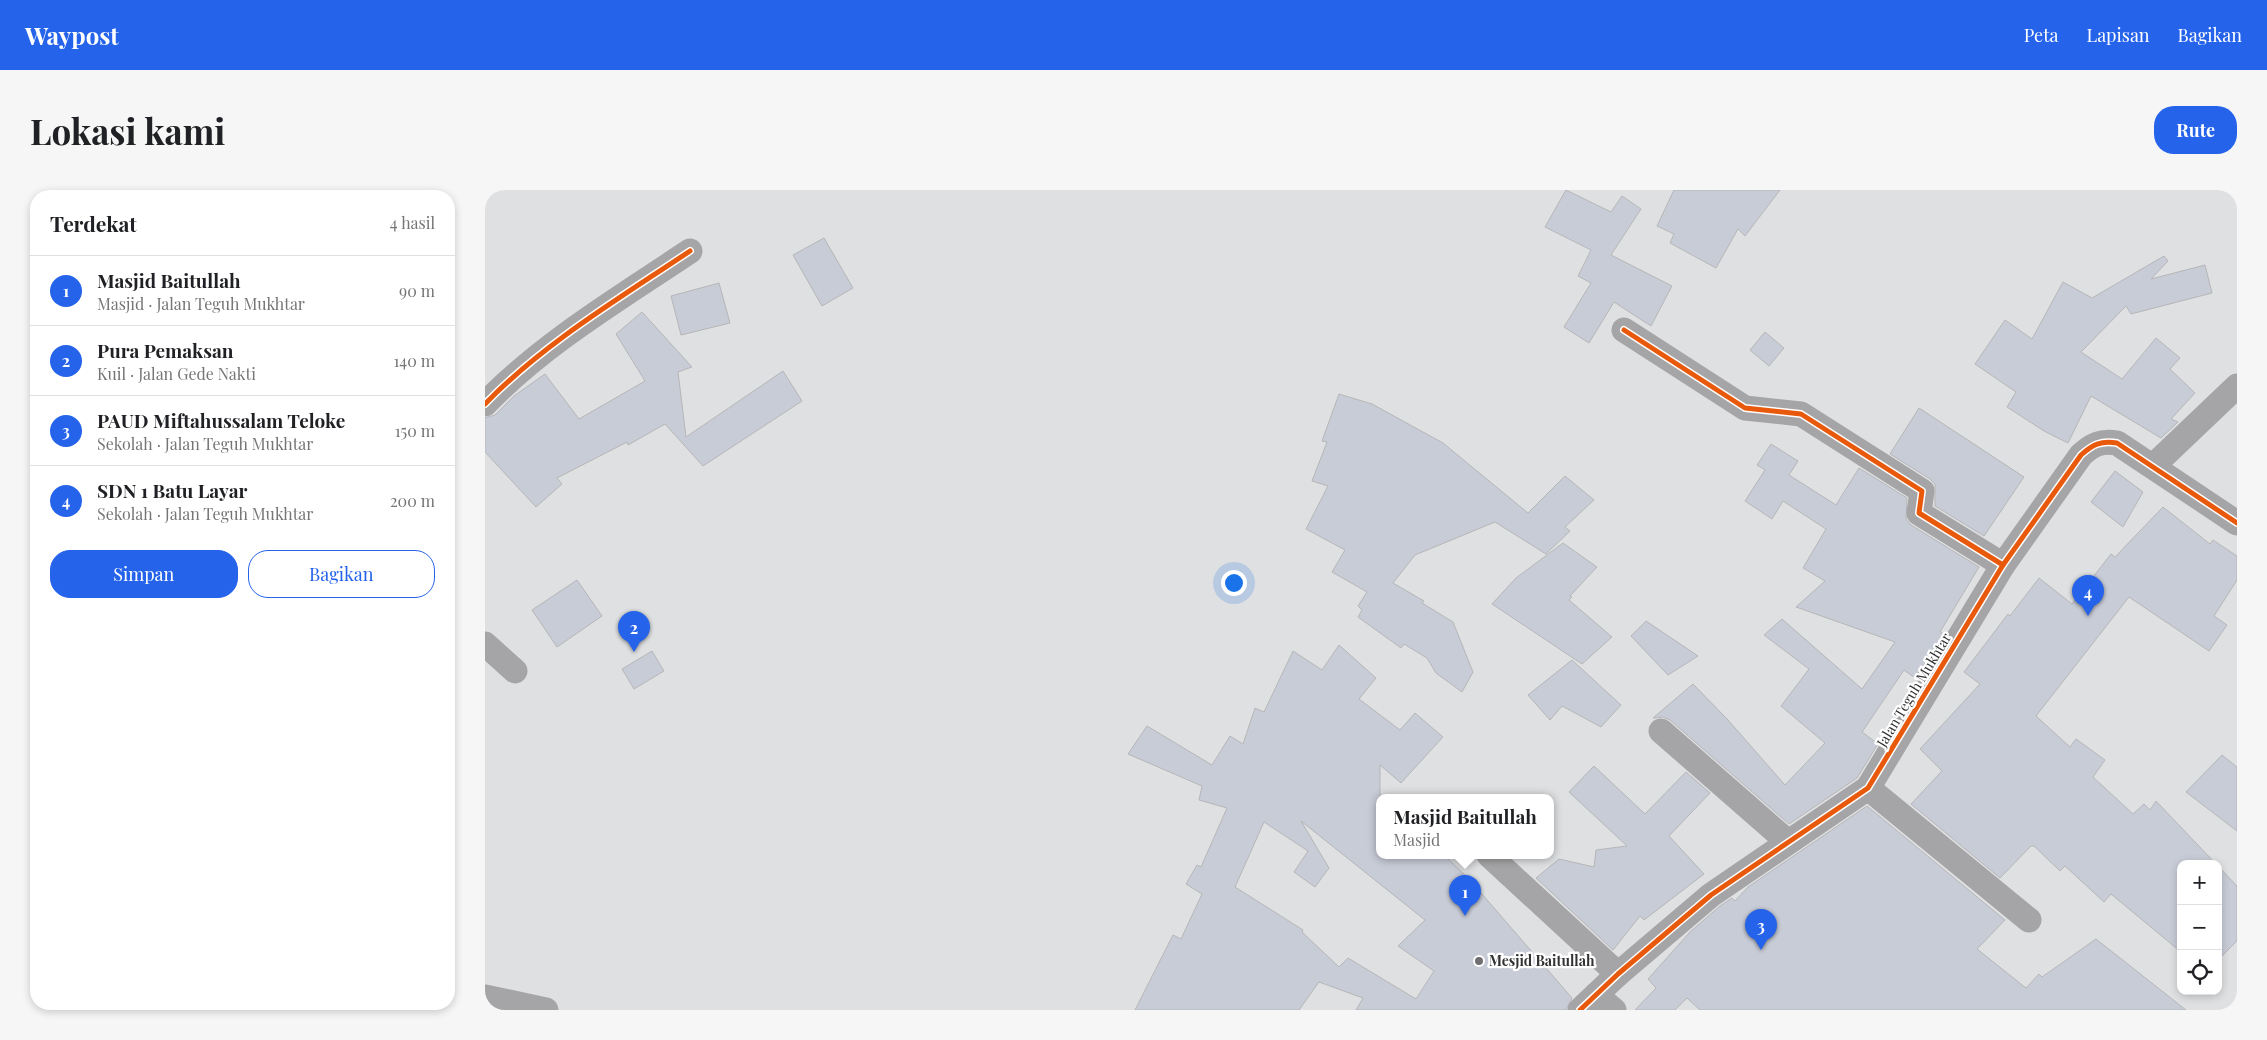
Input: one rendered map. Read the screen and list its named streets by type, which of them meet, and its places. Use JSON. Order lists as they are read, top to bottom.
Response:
{
  "streets": {
    "street": ["Jalan Teguh Mukhtar"]
  },
  "places": ["Mesjid Baitullah"],
  "page": {
    "header": "Waypost",
    "nav": ["Peta", "Lapisan", "Bagikan"],
    "buttons": [
      "Rute",
      ["Simpan", "Bagikan"]
    ],
    "title": "Lokasi kami",
    "heading": ["Terdekat", "4 hasil"],
    "list": [
      {
        "mark": "1",
        "name": "Masjid Baitullah",
        "note": "Masjid · Jalan Teguh Mukhtar",
        "value": "90 m"
      },
      {
        "mark": "2",
        "name": "Pura Pemaksan",
        "note": "Kuil · Jalan Gede Nakti",
        "value": "140 m"
      },
      {
        "mark": "3",
        "name": "PAUD Miftahussalam Teloke",
        "note": "Sekolah · Jalan Teguh Mukhtar",
        "value": "150 m"
      },
      {
        "mark": "4",
        "name": "SDN 1 Batu Layar",
        "note": "Sekolah · Jalan Teguh Mukhtar",
        "value": "200 m"
      }
    ],
    "pins": [
      "4",
      "2",
      "1",
      "3"
    ],
    "popup": ["Masjid Baitullah", "Masjid"],
    "map_buttons": ["+", "−"]
  }
}
